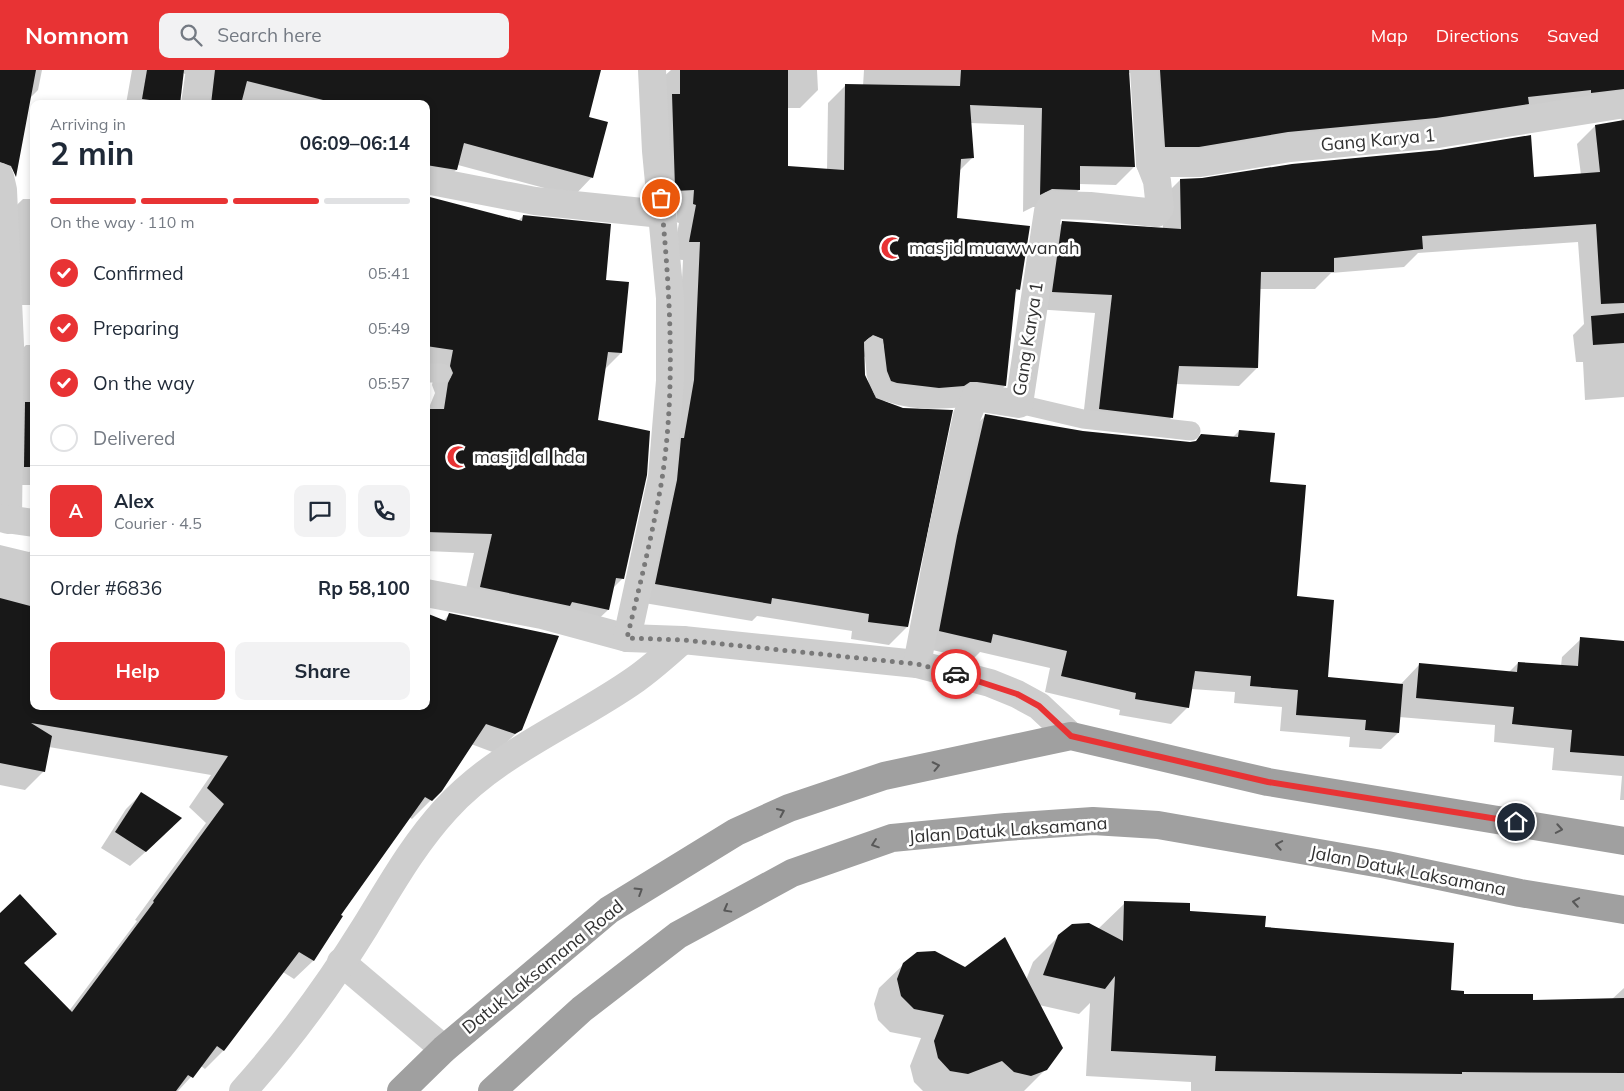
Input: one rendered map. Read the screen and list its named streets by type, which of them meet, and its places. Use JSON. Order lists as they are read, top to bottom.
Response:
{
  "streets": {
    "highway": ["Jalan Datuk Laksamana", "Datuk Laksamana Road"],
    "street": ["Gang Karya 1"]
  },
  "one_way": ["Jalan Datuk Laksamana", "Datuk Laksamana Road"],
  "places": {
    "mosque": ["masjid muawwanah", "masjid al hda"]
  },
  "page": {
    "header": "Nomnom",
    "search": "Search here",
    "nav": ["Map", "Directions", "Saved"],
    "heading": ["2 min", "Arriving in", "06:09–06:14"],
    "panel": [
      "Alex",
      "Courier · 4.5",
      "Order #6836",
      "Rp 58,100"
    ],
    "bar": "On the way · 110 m",
    "list": [
      ["Confirmed", "05:41"],
      ["Preparing", "05:49"],
      ["On the way", "05:57"],
      "Delivered"
    ],
    "round": "A",
    "buttons": ["Help", "Share"]
  }
}
